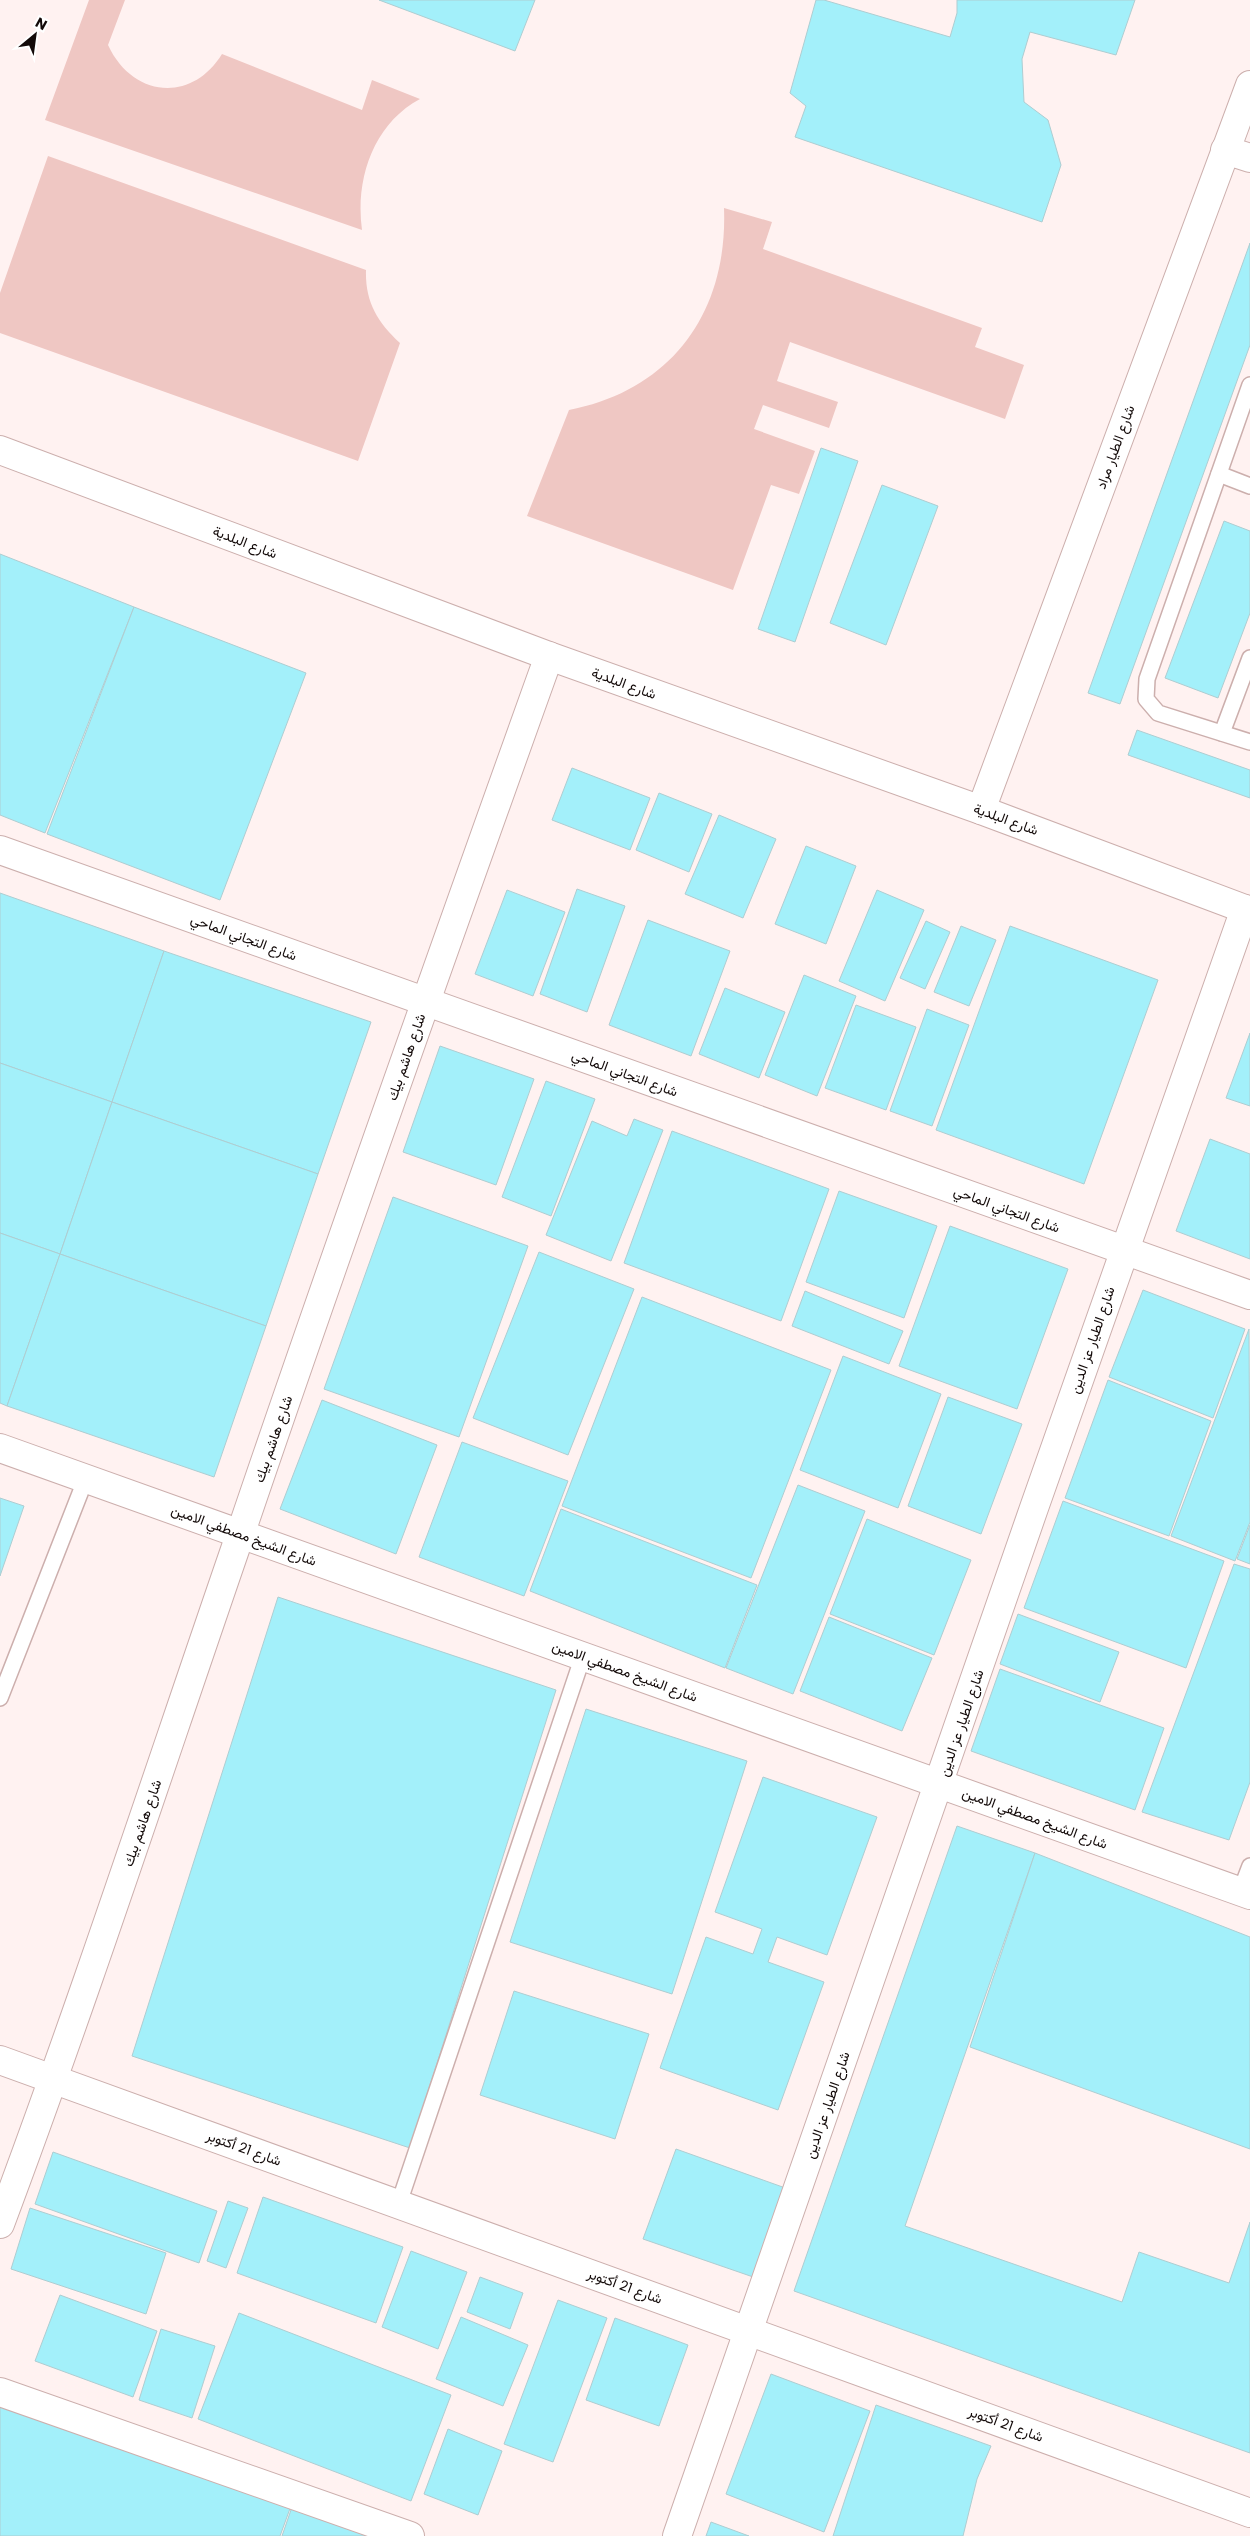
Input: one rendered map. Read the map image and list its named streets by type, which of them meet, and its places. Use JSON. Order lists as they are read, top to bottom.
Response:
{
  "streets": {
    "street": [
      "شارع الطيار مراد",
      "شارع البلدية",
      "شارع التجاني الماحي",
      "شارع هاشم بيك",
      "شارع الطيار عز الدين",
      "شارع الشيخ مصطفي الامين",
      "شارع 21 أكتوبر"
    ]
  },
  "crossings": [
    ["شارع الطيار مراد", "شارع البلدية"],
    ["شارع البلدية", "شارع هاشم بيك"],
    ["شارع البلدية", "شارع الطيار عز الدين"],
    ["شارع التجاني الماحي", "شارع هاشم بيك"],
    ["شارع التجاني الماحي", "شارع الطيار عز الدين"],
    ["شارع هاشم بيك", "شارع الشيخ مصطفي الامين"],
    ["شارع هاشم بيك", "شارع 21 أكتوبر"],
    ["شارع الطيار عز الدين", "شارع الشيخ مصطفي الامين"],
    ["شارع الطيار عز الدين", "شارع 21 أكتوبر"]
  ],
  "north": "top right"
}
